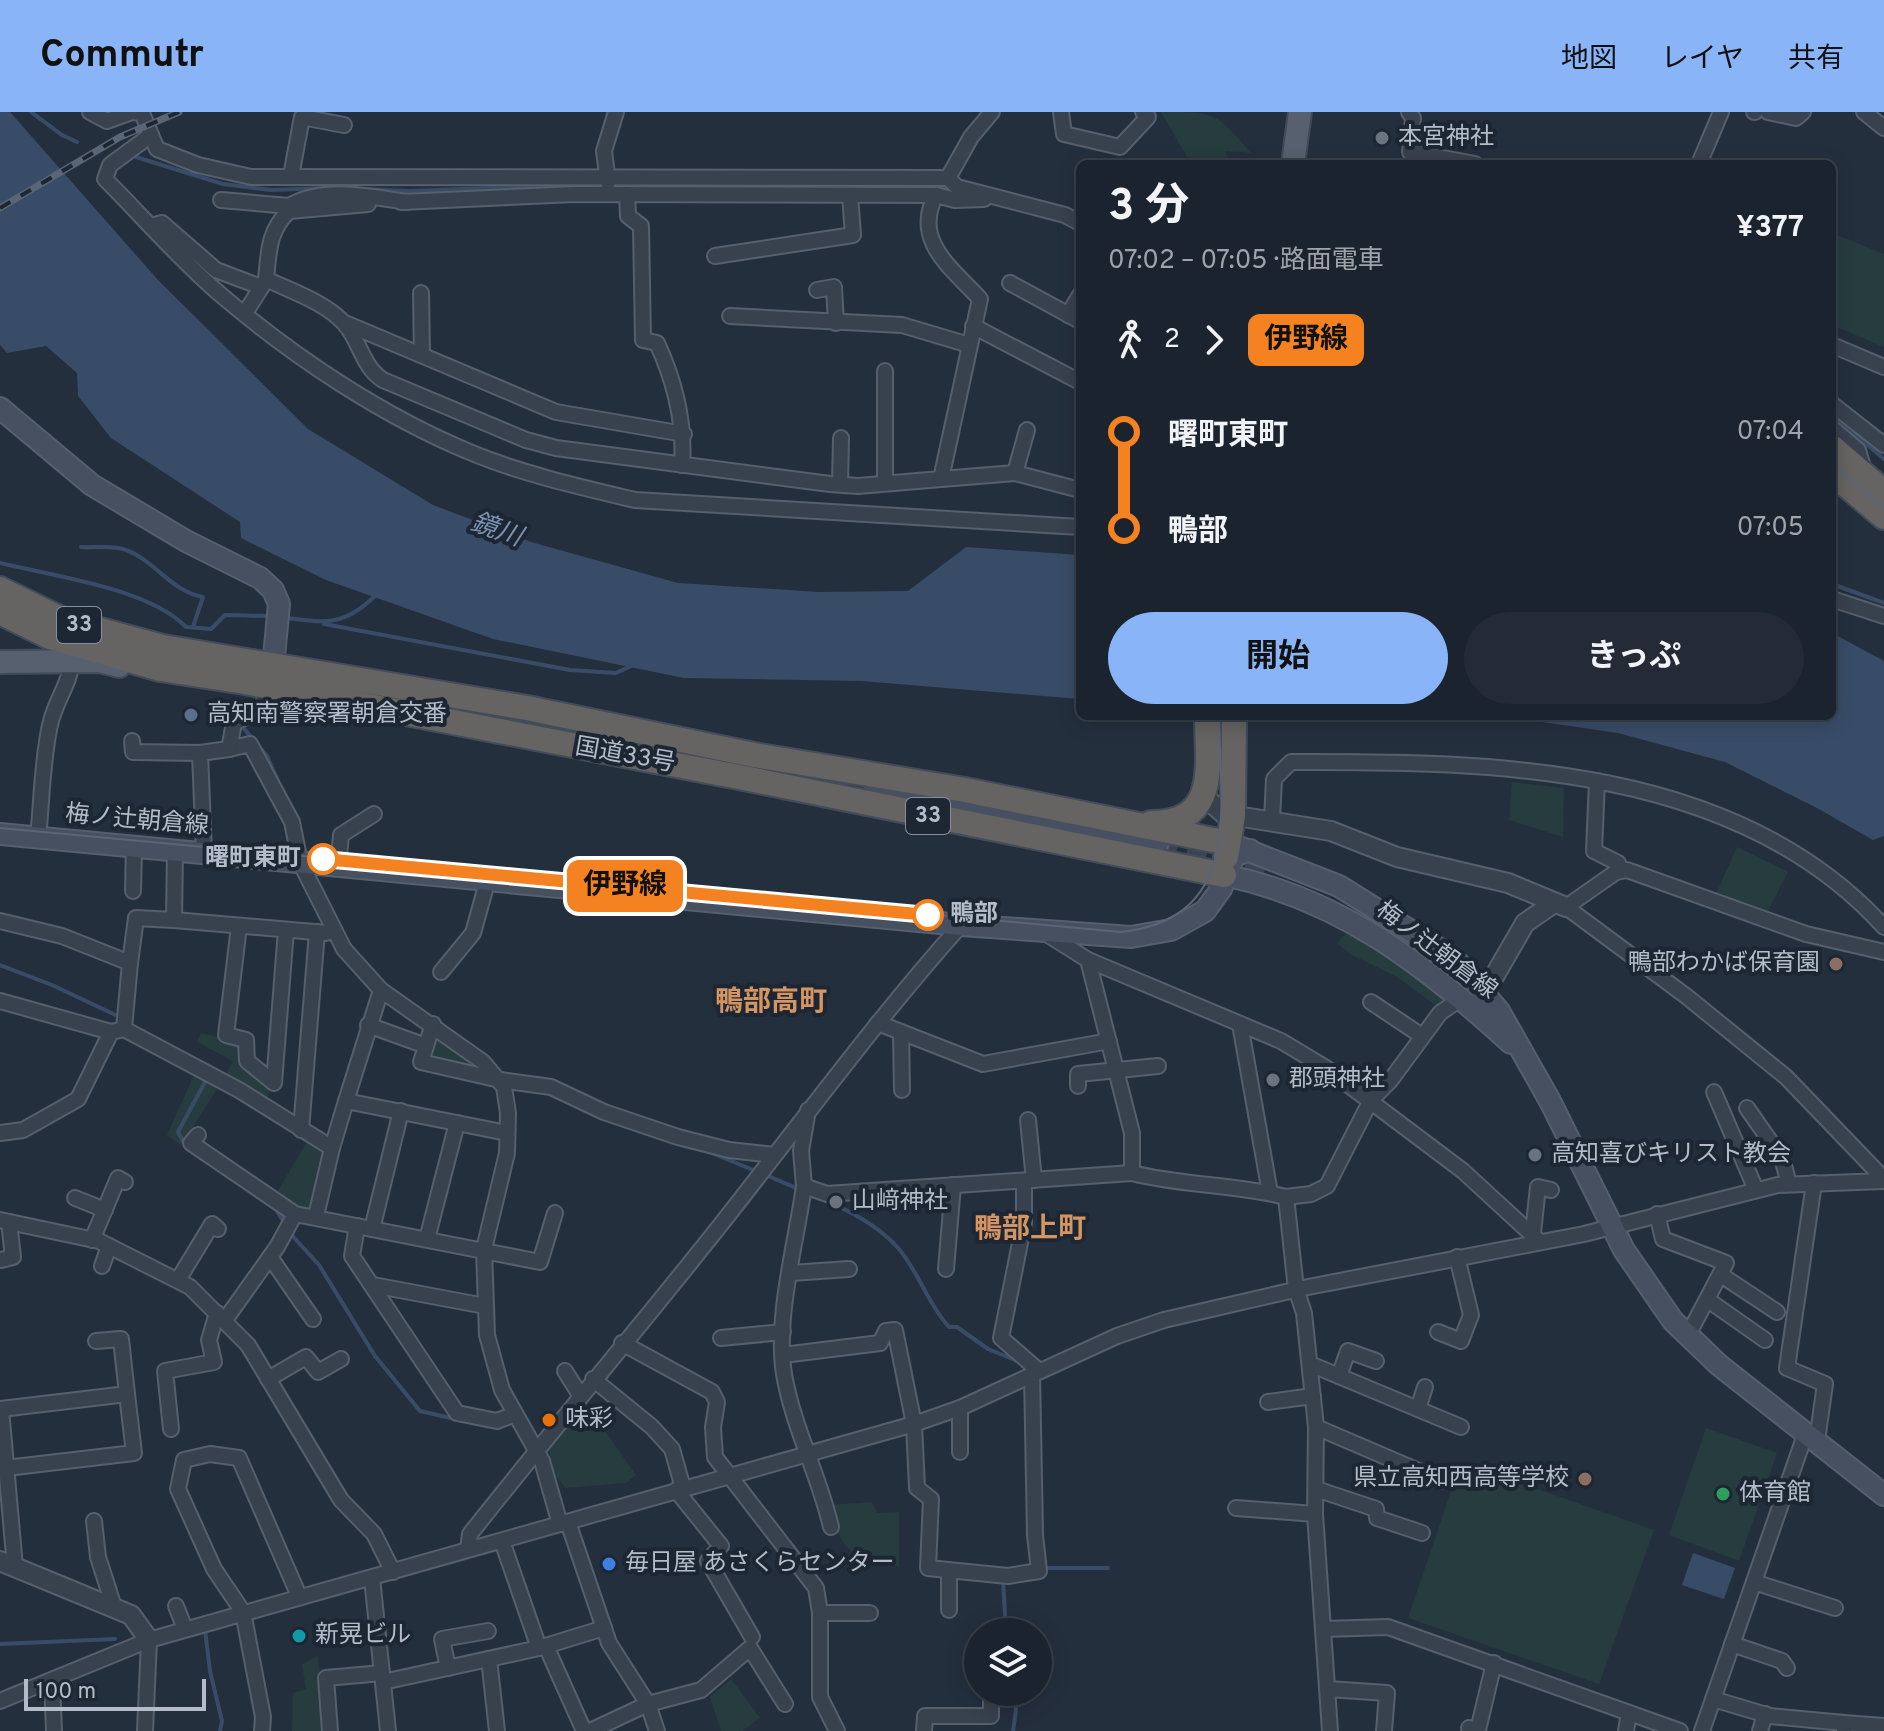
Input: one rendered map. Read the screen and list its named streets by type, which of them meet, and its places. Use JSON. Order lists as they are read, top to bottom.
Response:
{
  "streets": {
    "highway": ["33", "国道33号"],
    "main road": ["梅ノ辻朝倉線"]
  },
  "crossings": [
    ["国道33号", "梅ノ辻朝倉線"]
  ],
  "districts": ["鴨部高町", "鴨部上町"],
  "water": ["鏡川"],
  "places": [
    "本宮神社",
    "高知南警察署朝倉交番",
    "曙町東町",
    "鴨部",
    "鴨部わかば保育園",
    "郡頭神社",
    "高知喜びキリスト教会",
    "山﨑神社",
    "味彩",
    "県立高知西高等学校",
    "体育館",
    "毎日屋 あさくらセンター",
    "新晃ビル"
  ],
  "lines": ["tram line 伊野線"],
  "scale_bar": "100 m",
  "page": {
    "header": "Commutr",
    "nav": ["地図", "レイヤ", "共有"],
    "on_map": "伊野線",
    "heading": ["3 分", "07:02 – 07:05 · 路面電車", "¥377"],
    "legs": ["2", "伊野線"],
    "list": [
      {
        "name": "曙町東町",
        "value": "07:04"
      },
      {
        "name": "鴨部",
        "value": "07:05"
      }
    ],
    "buttons": ["開始", "きっぷ"],
    "scale": "100 m"
  }
}
